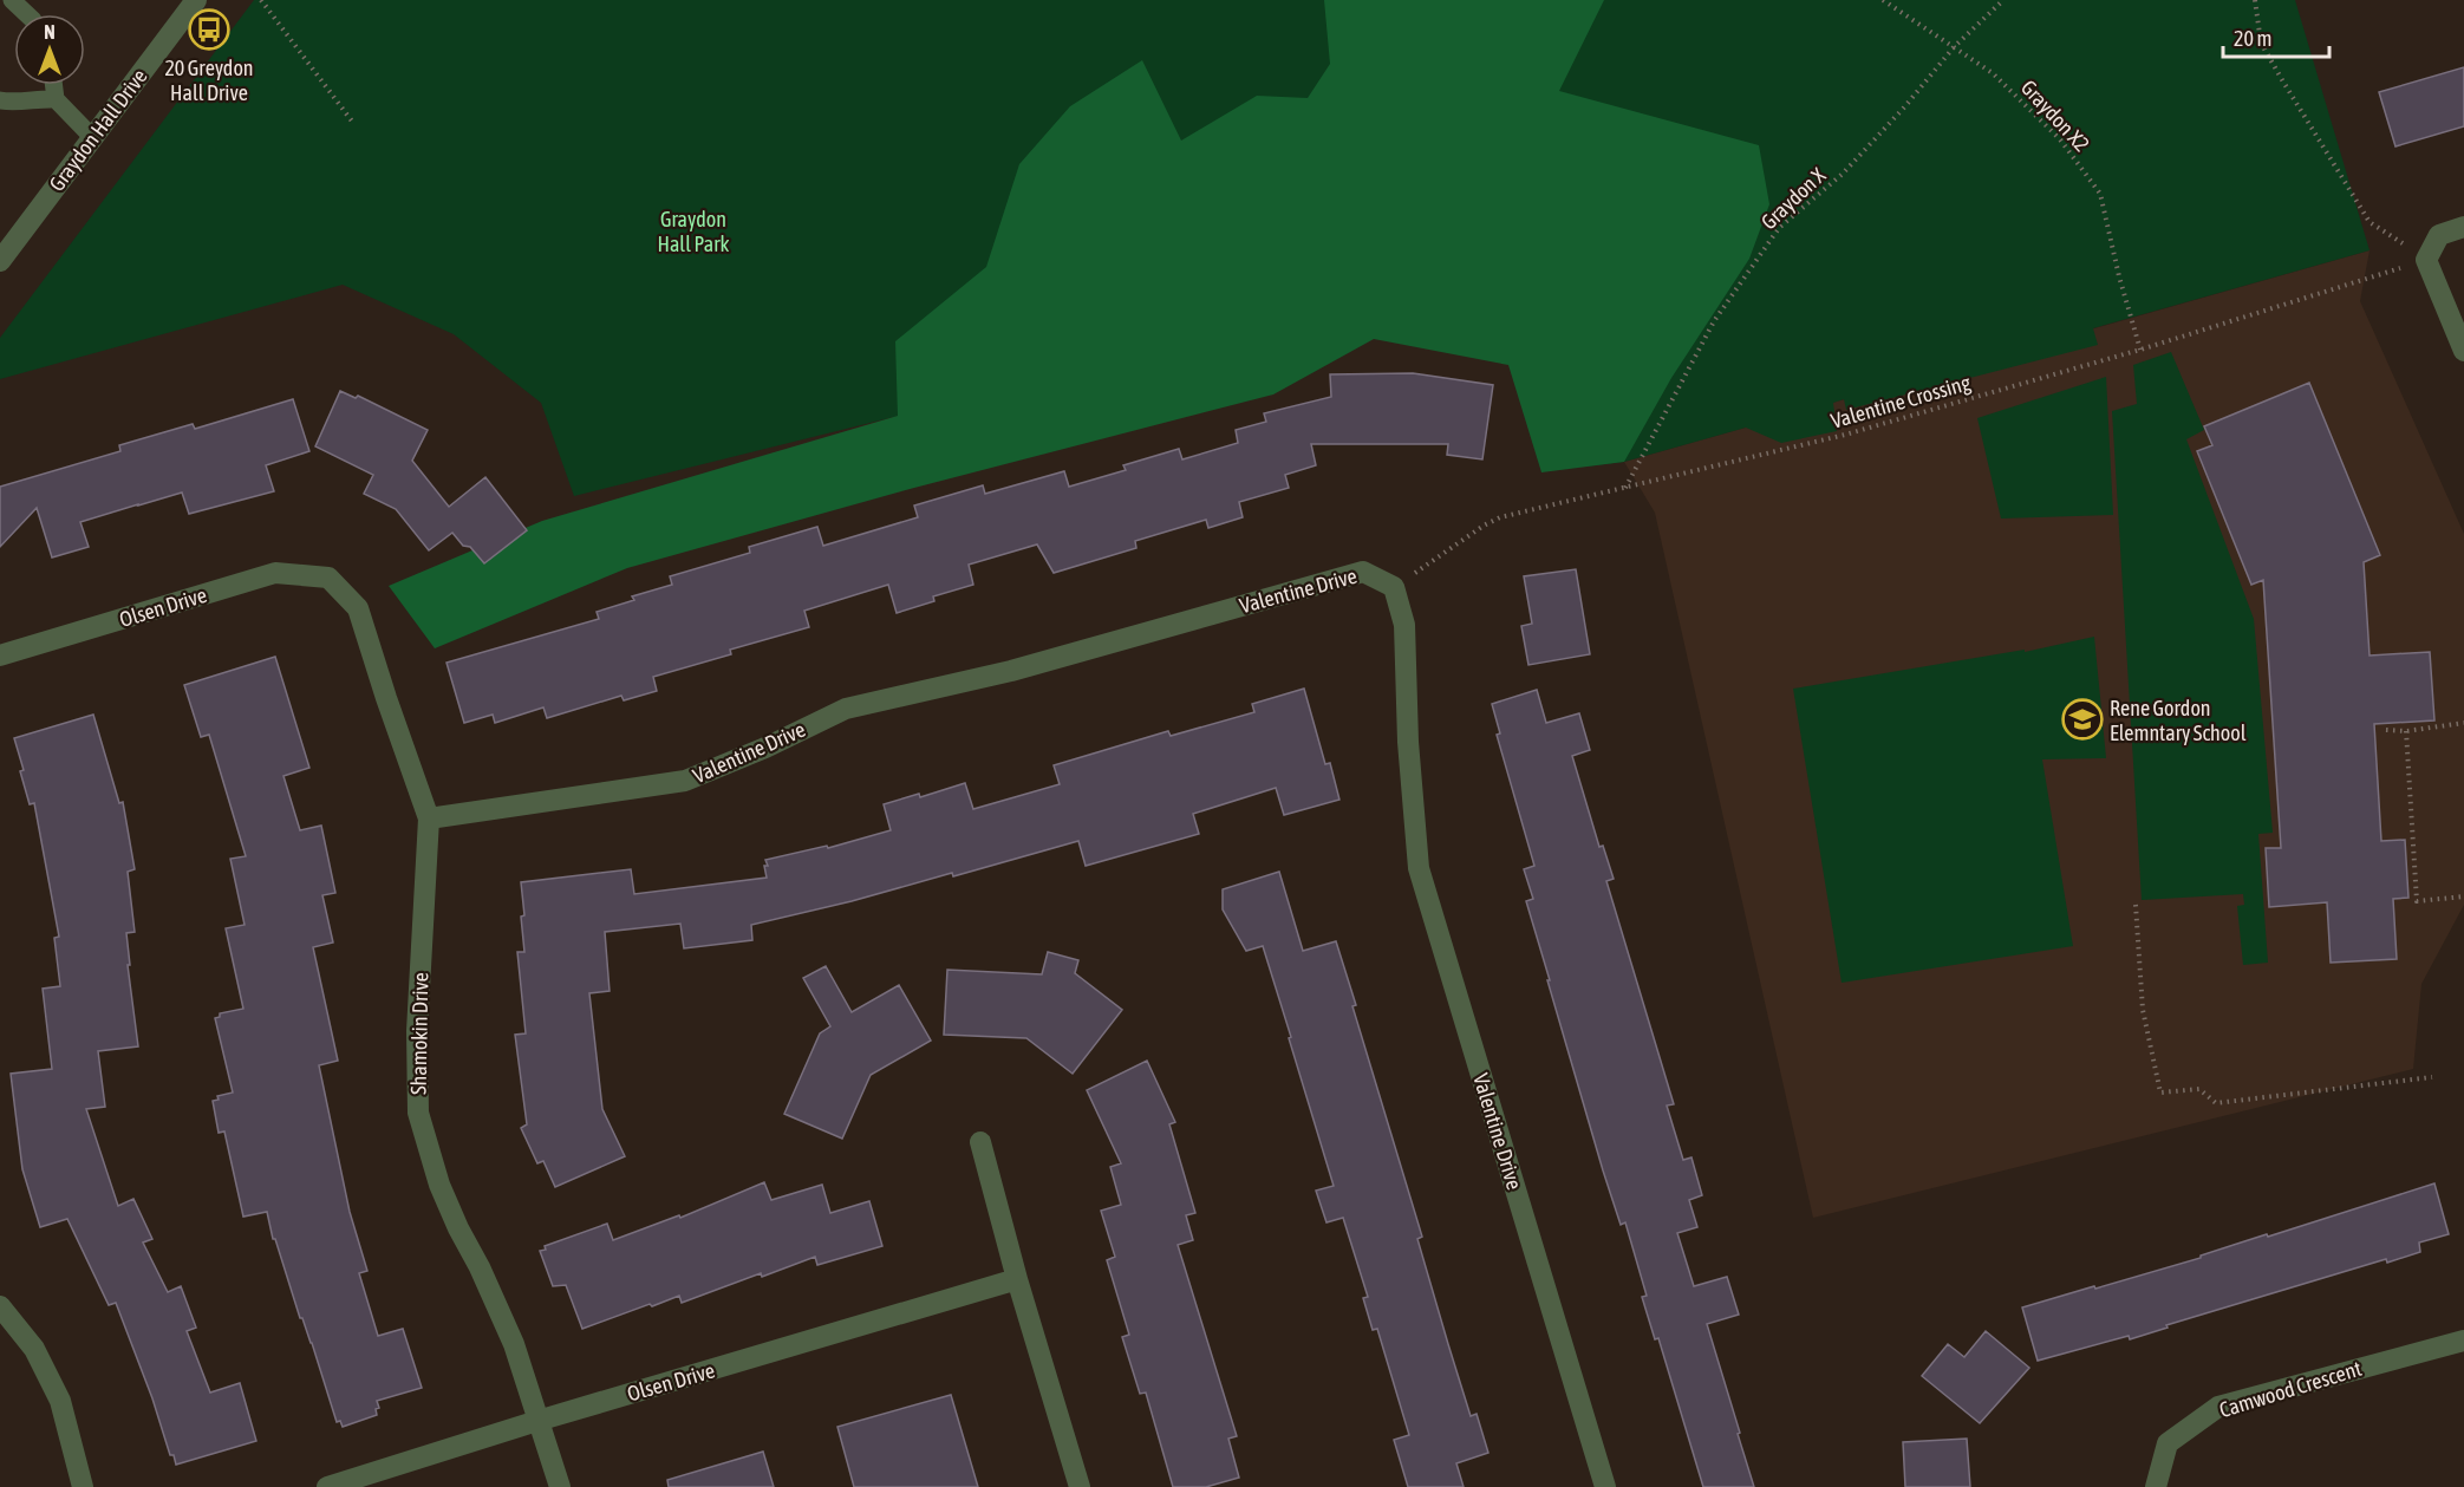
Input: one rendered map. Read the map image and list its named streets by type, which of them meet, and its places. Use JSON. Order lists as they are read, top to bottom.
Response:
{
  "streets": {
    "street": [
      "Graydon Hall Drive",
      "Valentine Drive",
      "Olsen Drive",
      "Shamokin Drive",
      "Camwood Crescent"
    ],
    "path": ["Graydon X2", "Graydon X", "Valentine Crossing"]
  },
  "crossings": [
    ["Graydon X2", "Graydon X"],
    ["Graydon X2", "Valentine Crossing"],
    ["Graydon X", "Valentine Crossing"],
    ["Valentine Crossing", "Valentine Drive"],
    ["Valentine Drive", "Shamokin Drive"],
    ["Olsen Drive", "Shamokin Drive"]
  ],
  "parks": ["Graydon Hall Park"],
  "places": {
    "bus stop": ["20 Greydon Hall Drive"],
    "school or university": ["Rene Gordon Elemntary School"]
  },
  "scale_bar": "20 m",
  "north": "top"
}
